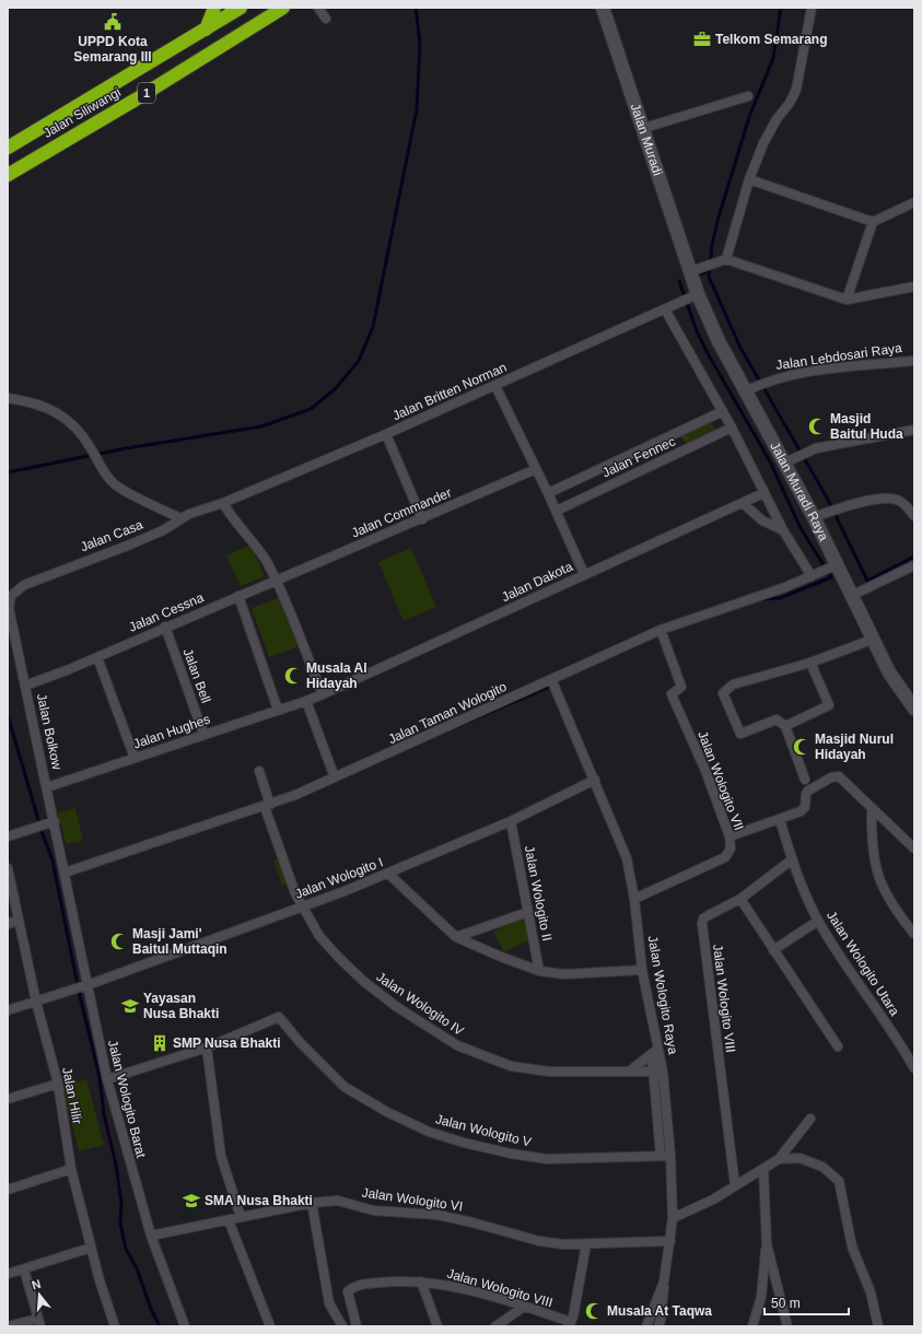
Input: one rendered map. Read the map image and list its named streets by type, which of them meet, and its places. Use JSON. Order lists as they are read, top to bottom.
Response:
{
  "streets": {
    "highway": ["1", "Jalan Siliwangi"],
    "street": [
      "Jalan Muradi",
      "Jalan Lebdosari Raya",
      "Jalan Britten Norman",
      "Jalan Fennec",
      "Jalan Muradi Raya",
      "Jalan Commander",
      "Jalan Casa",
      "Jalan Dakota",
      "Jalan Cessna",
      "Jalan Bell",
      "Jalan Taman Wologito",
      "Jalan Bolkow",
      "Jalan Hughes",
      "Jalan Wologito VII",
      "Jalan Wologito I",
      "Jalan Wologito II",
      "Jalan Wologito Utara",
      "Jalan Wologito Raya",
      "Jalan Wologito VIII",
      "Jalan Wologito IV",
      "Jalan Hilir",
      "Jalan Wologito Barat",
      "Jalan Wologito V",
      "Jalan Wologito VI"
    ]
  },
  "crossings": [
    ["Jalan Muradi", "Jalan Muradi Raya"],
    ["Jalan Lebdosari Raya", "Jalan Muradi Raya"],
    ["Jalan Britten Norman", "Jalan Muradi Raya"],
    ["Jalan Britten Norman", "Jalan Casa"],
    ["Jalan Muradi Raya", "Jalan Taman Wologito"],
    ["Jalan Commander", "Jalan Cessna"],
    ["Jalan Casa", "Jalan Bolkow"],
    ["Jalan Dakota", "Jalan Hughes"],
    ["Jalan Cessna", "Jalan Bell"],
    ["Jalan Cessna", "Jalan Bolkow"],
    ["Jalan Bell", "Jalan Hughes"],
    ["Jalan Taman Wologito", "Jalan Bolkow"],
    ["Jalan Taman Wologito", "Jalan Wologito VII"],
    ["Jalan Taman Wologito", "Jalan Wologito Raya"],
    ["Jalan Taman Wologito", "Jalan Wologito IV"],
    ["Jalan Taman Wologito", "Jalan Wologito Barat"],
    ["Jalan Bolkow", "Jalan Hughes"],
    ["Jalan Bolkow", "Jalan Wologito Barat"],
    ["Jalan Wologito VII", "Jalan Wologito Raya"],
    ["Jalan Wologito I", "Jalan Wologito II"],
    ["Jalan Wologito I", "Jalan Wologito Raya"],
    ["Jalan Wologito I", "Jalan Wologito IV"],
    ["Jalan Wologito I", "Jalan Hilir"],
    ["Jalan Wologito I", "Jalan Wologito Barat"],
    ["Jalan Wologito Utara", "Jalan Wologito VIII"],
    ["Jalan Wologito Raya", "Jalan Wologito IV"],
    ["Jalan Wologito Raya", "Jalan Wologito V"],
    ["Jalan Wologito Raya", "Jalan Wologito VI"],
    ["Jalan Wologito Barat", "Jalan Wologito V"],
    ["Jalan Wologito Barat", "Jalan Wologito VI"]
  ],
  "places": {
    "public building": ["UPPD Kota Semarang III"],
    "office": ["Telkom Semarang"],
    "mosque": [
      "Masjid Baitul Huda",
      "Musala Al Hidayah",
      "Masjid Nurul Hidayah",
      "Masji Jami' Baitul Muttaqin",
      "Musala At Taqwa"
    ],
    "school or university": ["Yayasan Nusa Bhakti", "SMA Nusa Bhakti"],
    "building": ["SMP Nusa Bhakti"]
  },
  "scale_bar": "50 m",
  "north": "top"
}
